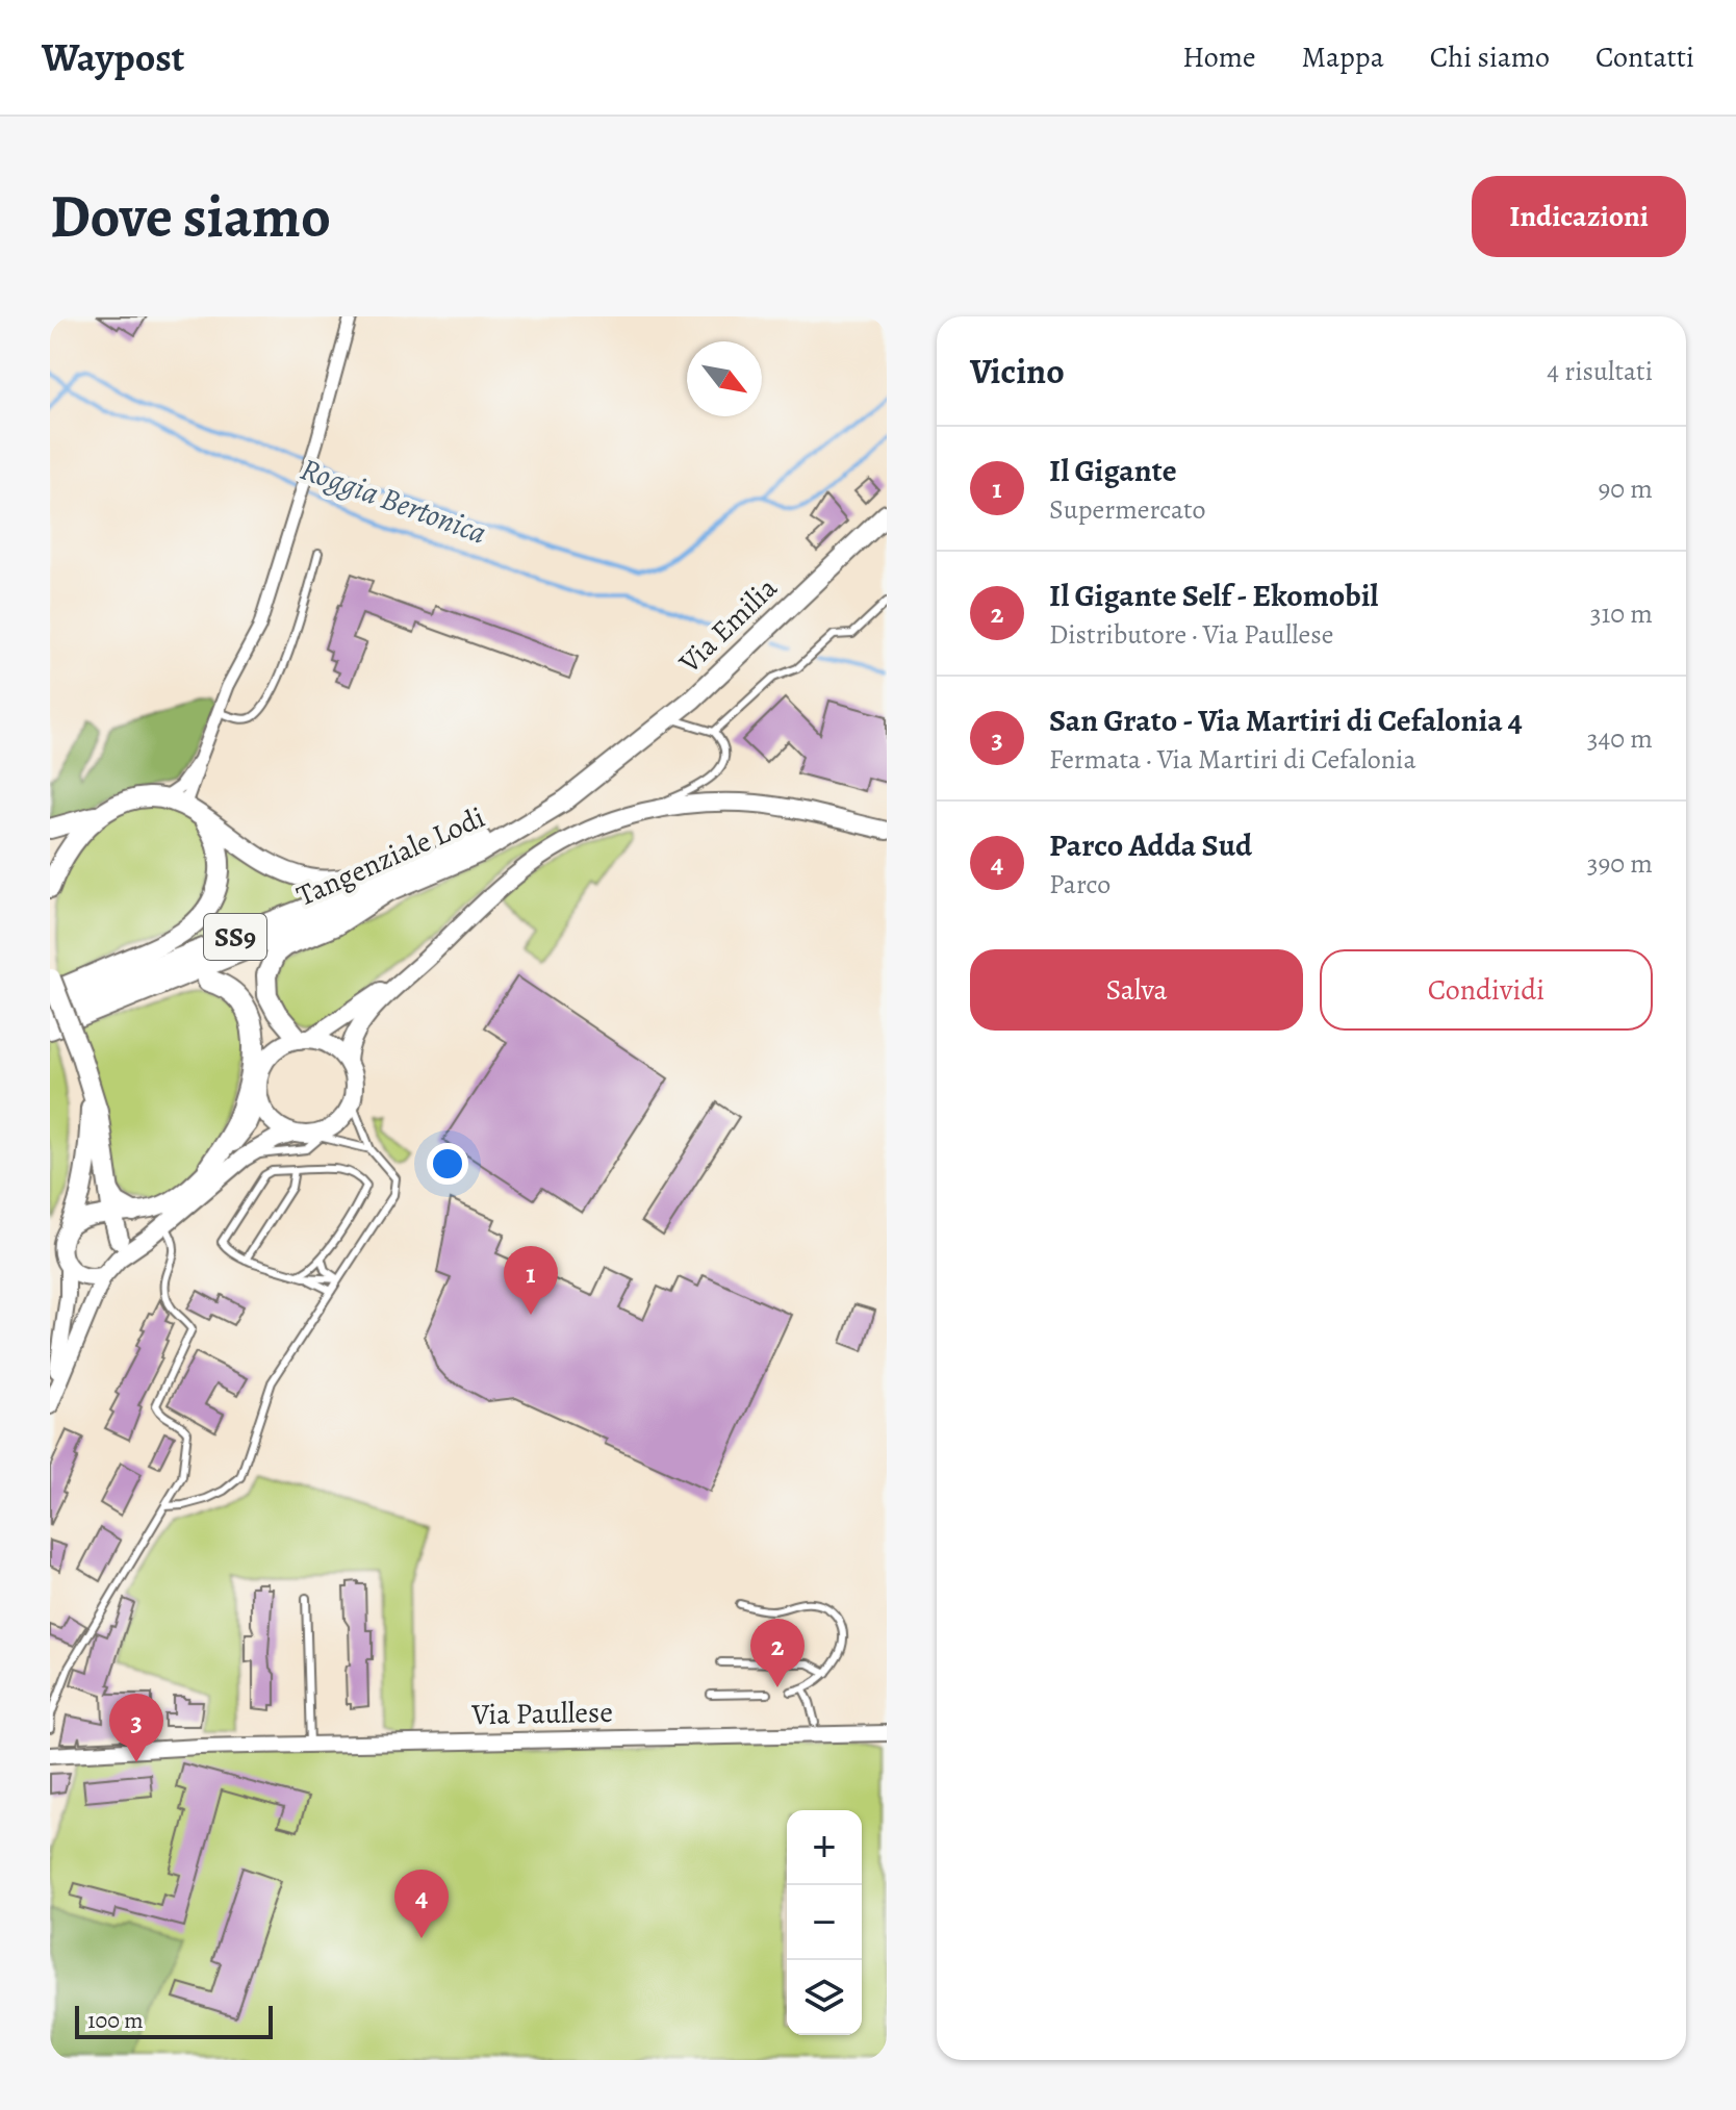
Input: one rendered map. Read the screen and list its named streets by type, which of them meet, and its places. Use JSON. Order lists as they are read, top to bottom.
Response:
{
  "streets": {
    "highway": ["Tangenziale Lodi", "SS9"],
    "main road": ["Via Emilia"],
    "street": ["Via Paullese"]
  },
  "crossings": [
    ["Via Emilia", "Tangenziale Lodi"],
    ["Via Emilia", "SS9"],
    ["Tangenziale Lodi", "SS9"]
  ],
  "water": ["Roggia Bertonica"],
  "scale_bar": "100 m",
  "north": "bottom right",
  "page": {
    "header": "Waypost",
    "nav": [
      "Home",
      "Mappa",
      "Chi siamo",
      "Contatti"
    ],
    "buttons": [
      "Indicazioni",
      ["Salva", "Condividi"]
    ],
    "title": "Dove siamo",
    "heading": ["Vicino", "4 risultati"],
    "list": [
      {
        "mark": "1",
        "name": "Il Gigante",
        "note": "Supermercato",
        "value": "90 m"
      },
      {
        "mark": "2",
        "name": "Il Gigante Self - Ekomobil",
        "note": "Distributore · Via Paullese",
        "value": "310 m"
      },
      {
        "mark": "3",
        "name": "San Grato - Via Martiri di Cefalonia 4",
        "note": "Fermata · Via Martiri di Cefalonia",
        "value": "340 m"
      },
      {
        "mark": "4",
        "name": "Parco Adda Sud",
        "note": "Parco",
        "value": "390 m"
      }
    ],
    "pins": [
      "1",
      "2",
      "3",
      "4"
    ],
    "map_buttons": ["+", "−"],
    "scale": "100 m"
  }
}
